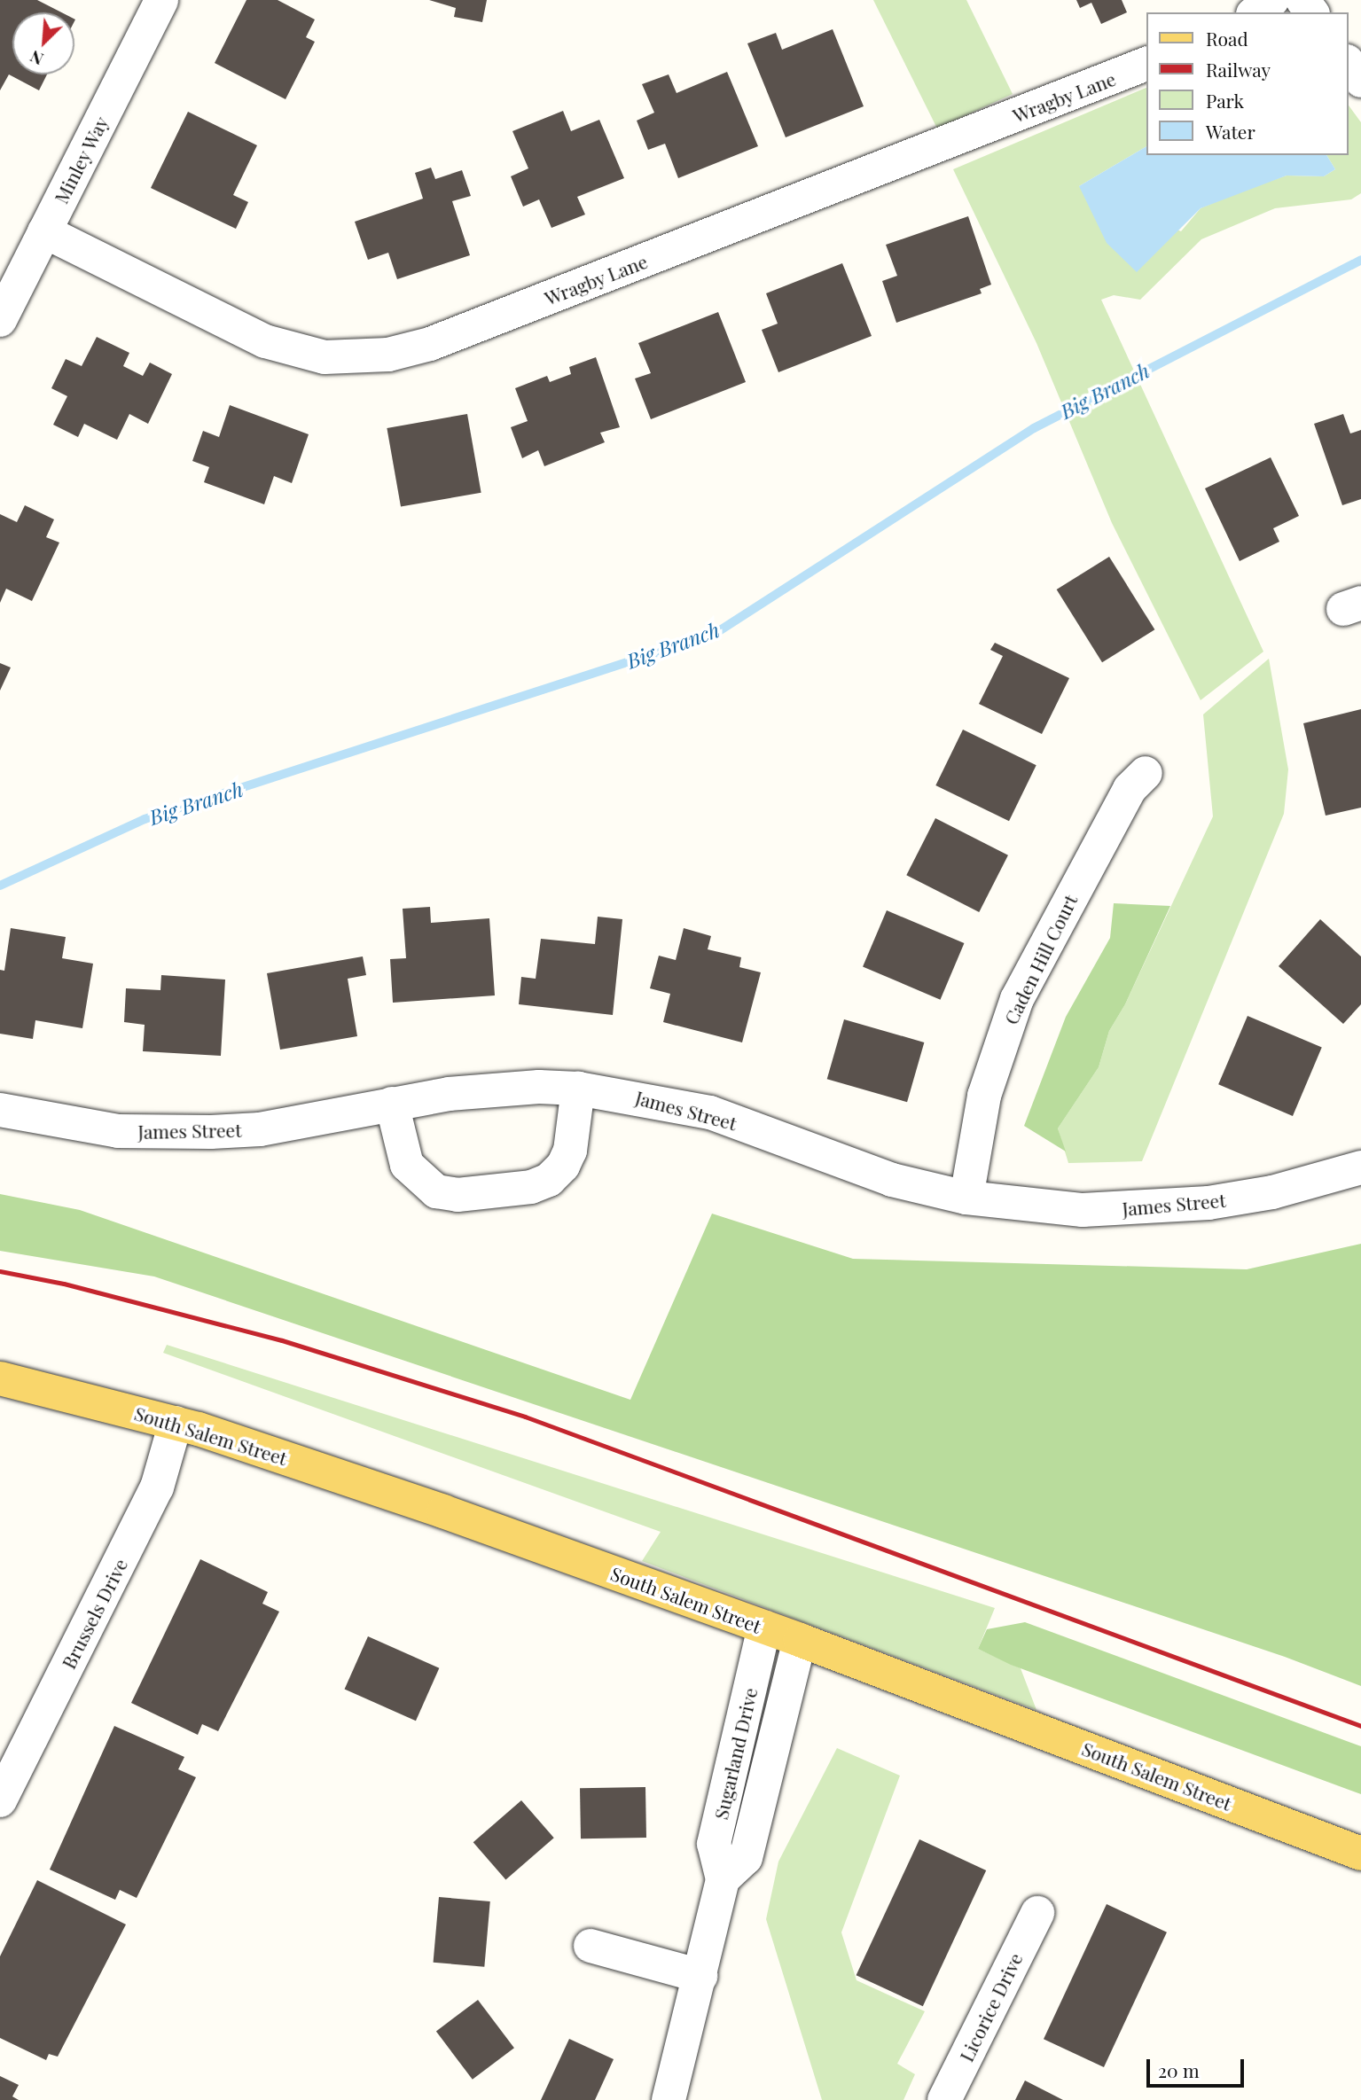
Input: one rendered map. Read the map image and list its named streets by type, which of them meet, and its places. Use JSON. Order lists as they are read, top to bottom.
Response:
{
  "streets": {
    "main road": ["South Salem Street"],
    "street": [
      "Wragby Lane",
      "Minley Way",
      "Caden Hill Court",
      "James Street",
      "Brussels Drive",
      "Sugarland Drive",
      "Licorice Drive"
    ]
  },
  "crossings": [
    ["Wragby Lane", "Minley Way"],
    ["Caden Hill Court", "James Street"],
    ["South Salem Street", "Brussels Drive"],
    ["South Salem Street", "Sugarland Drive"]
  ],
  "water": ["Big Branch"],
  "legend": [
    "Road",
    "Railway",
    "Park",
    "Water"
  ],
  "scale_bar": "20 m",
  "north": "bottom left"
}
